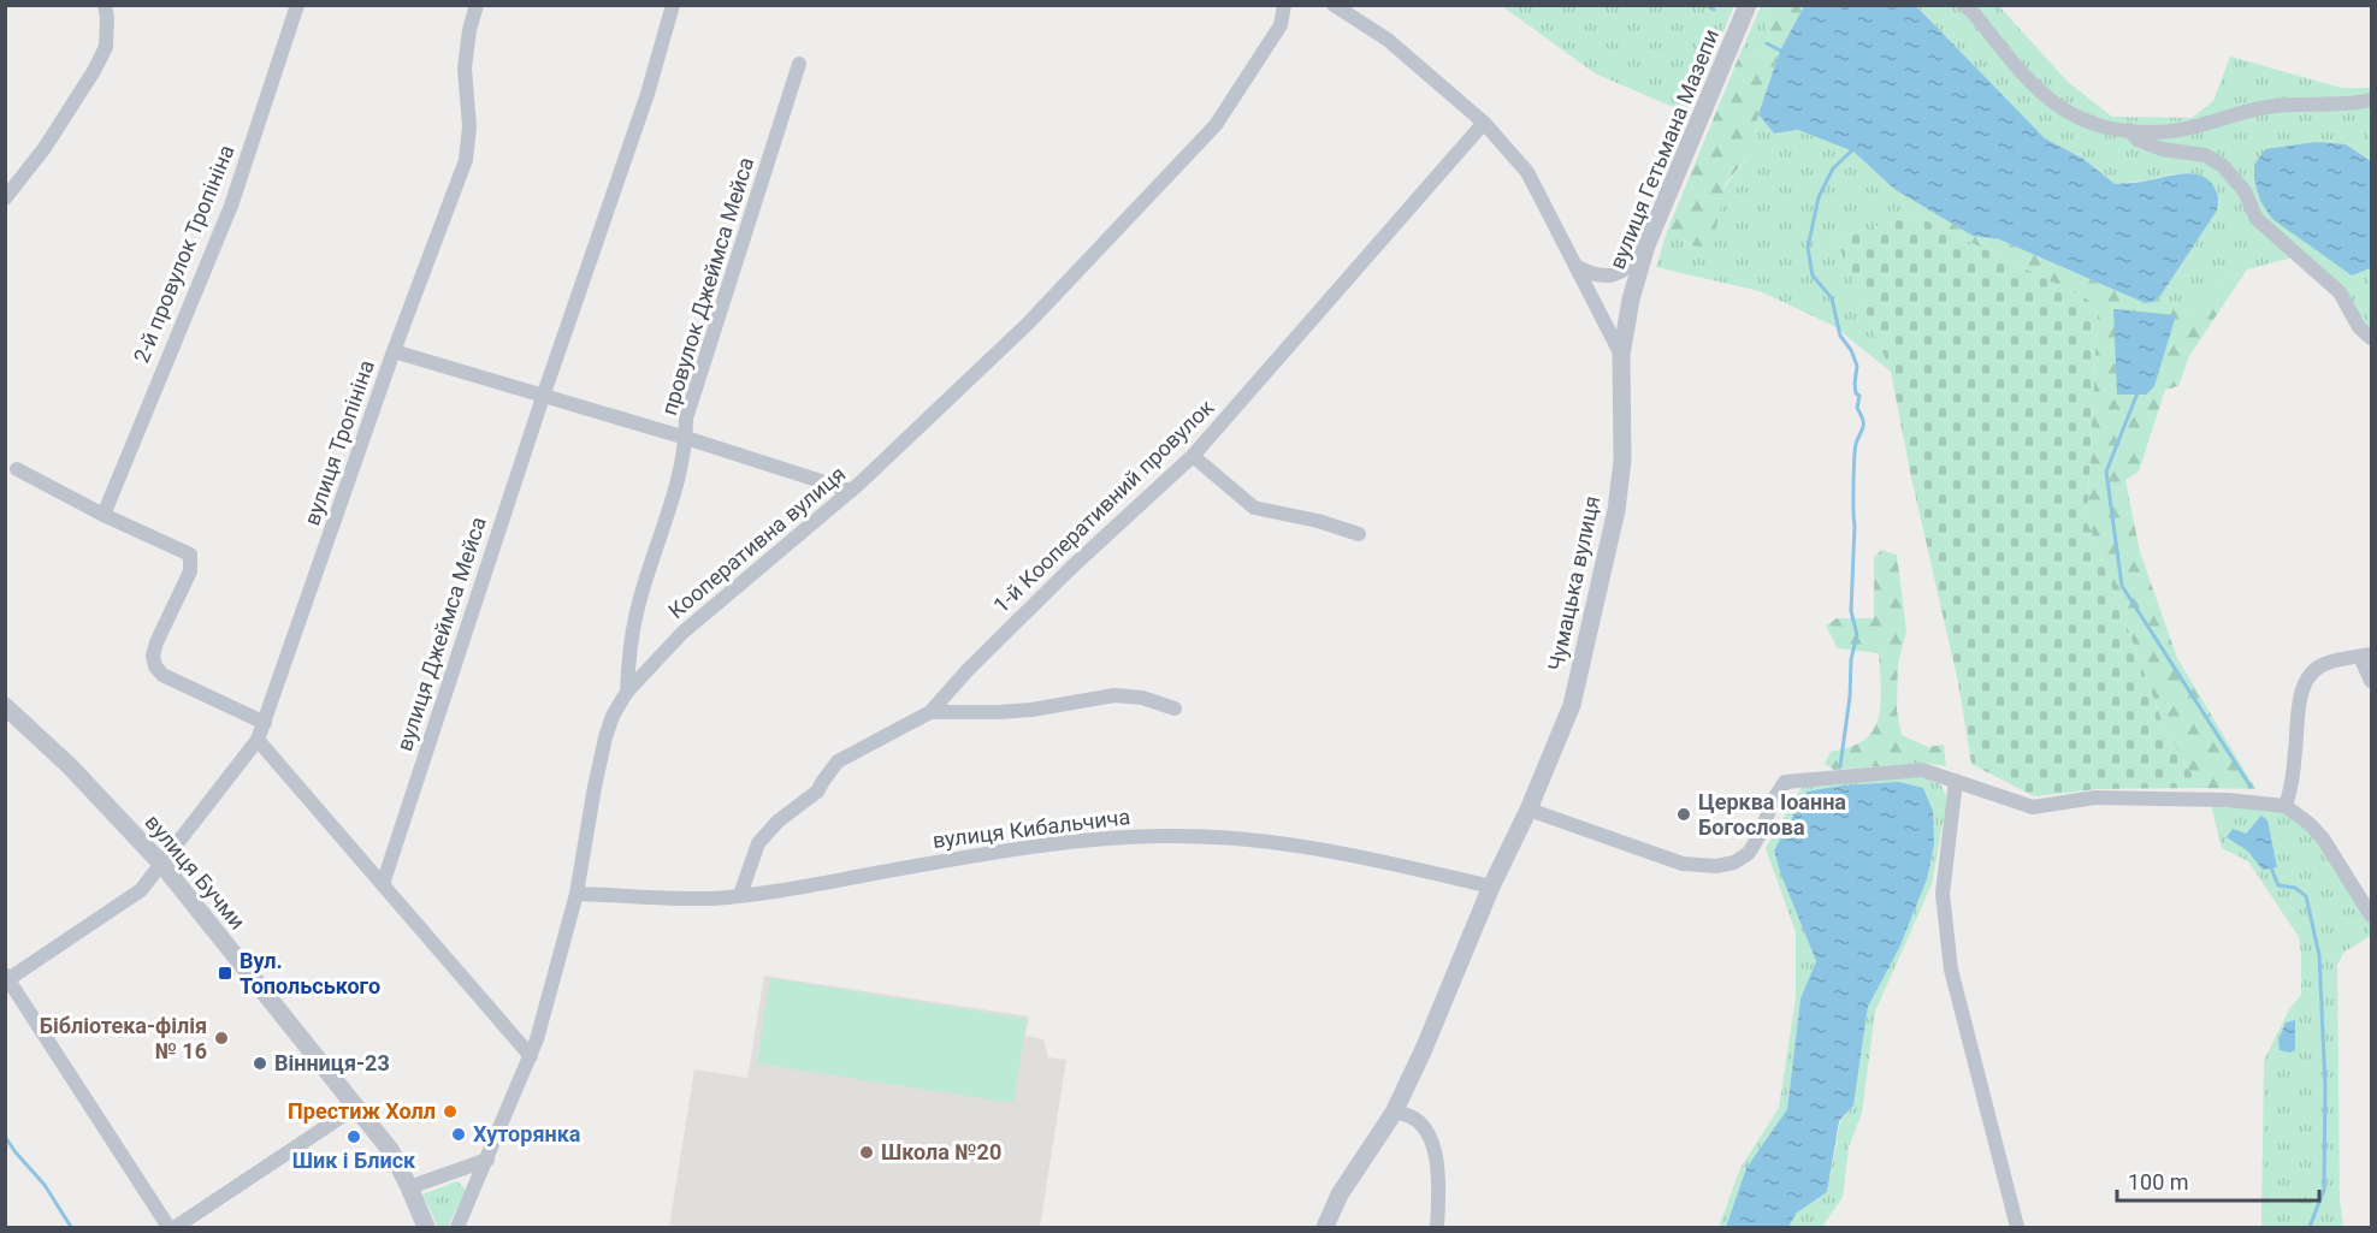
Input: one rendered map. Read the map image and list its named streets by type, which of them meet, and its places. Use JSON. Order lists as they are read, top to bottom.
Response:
{
  "streets": {
    "street": [
      "вулиця Гетьмана Мазепи",
      "2-й провулок Тропініна",
      "провулок Джеймса Мейса",
      "вулиця Тропініна",
      "1-й Кооперативний провулок",
      "Кооперативна вулиця",
      "Чумацька вулиця",
      "вулиця Джеймса Мейса",
      "вулиця Кибальчича",
      "вулиця Бучми"
    ]
  },
  "crossings": [
    ["вулиця Гетьмана Мазепи", "Чумацька вулиця"],
    ["провулок Джеймса Мейса", "Кооперативна вулиця"],
    ["вулиця Тропініна", "вулиця Бучми"],
    ["1-й Кооперативний провулок", "Чумацька вулиця"],
    ["1-й Кооперативний провулок", "вулиця Кибальчича"],
    ["Кооперативна вулиця", "вулиця Кибальчича"],
    ["Чумацька вулиця", "вулиця Кибальчича"]
  ],
  "places": {
    "other": [
      "Церква Іоанна Богослова",
      "Бібліотека-філія № 16",
      "Вінниця-23",
      "Престиж Холл",
      "Хуторянка",
      "Шик і Блиск",
      "Школа №20"
    ],
    "transit": ["Вул. Топольського"]
  },
  "scale_bar": "100 m"
}
